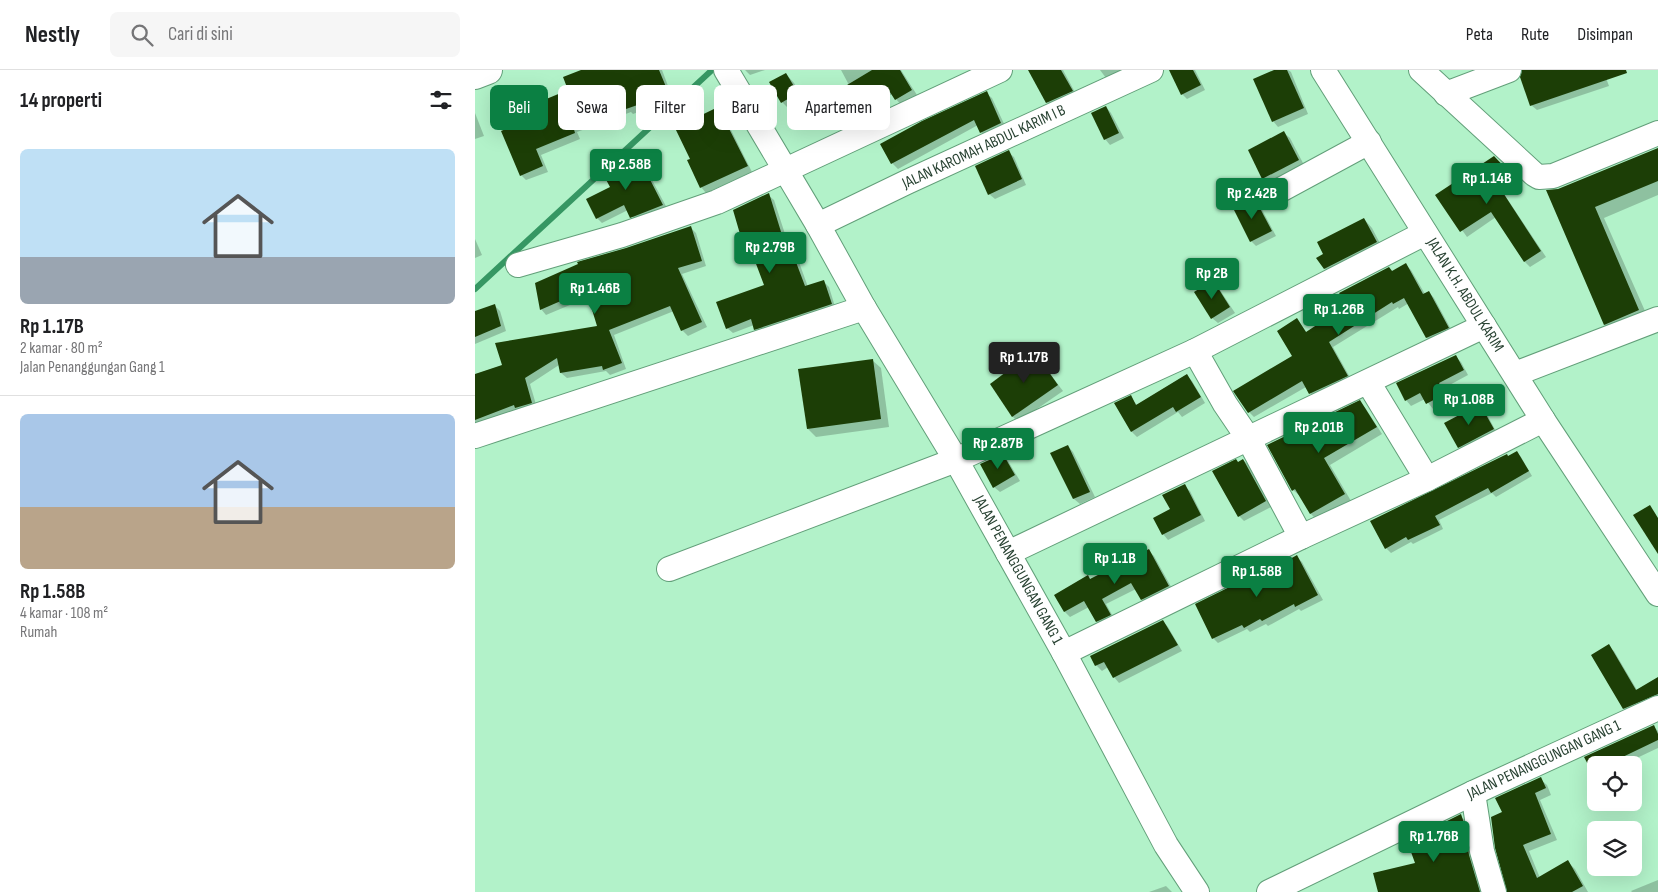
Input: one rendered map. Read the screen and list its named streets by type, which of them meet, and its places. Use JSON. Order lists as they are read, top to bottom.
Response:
{
  "streets": {
    "street": ["JALAN KAROMAH ABDUL KARIM I B", "JALAN K.H. ABDUL KARIM", "JALAN PENANGGUNGAN GANG 1"]
  },
  "crossings": [
    ["JALAN KAROMAH ABDUL KARIM I B", "JALAN PENANGGUNGAN GANG 1"]
  ],
  "page": {
    "header": "Nestly",
    "search": "Cari di sini",
    "nav": ["Peta", "Rute", "Disimpan"],
    "heading": "14 properti",
    "chip": [
      "Beli",
      "Sewa",
      "Filter",
      "Baru",
      "Apartemen"
    ],
    "list": [
      {
        "name": "Rp 1.17B",
        "note": "2 kamar · 80 m² · Jalan Penanggungan Gang 1"
      },
      {
        "name": "Rp 1.58B",
        "note": "4 kamar · 108 m² · Rumah"
      }
    ],
    "price": [
      "Rp 2.58B",
      "Rp 1.14B",
      "Rp 2.42B",
      "Rp 2.79B",
      "Rp 2B",
      "Rp 1.46B",
      "Rp 1.26B",
      "Rp 1.17B",
      "Rp 1.08B",
      "Rp 2.01B",
      "Rp 2.87B",
      "Rp 1.1B",
      "Rp 1.58B",
      "Rp 1.76B"
    ]
  }
}
